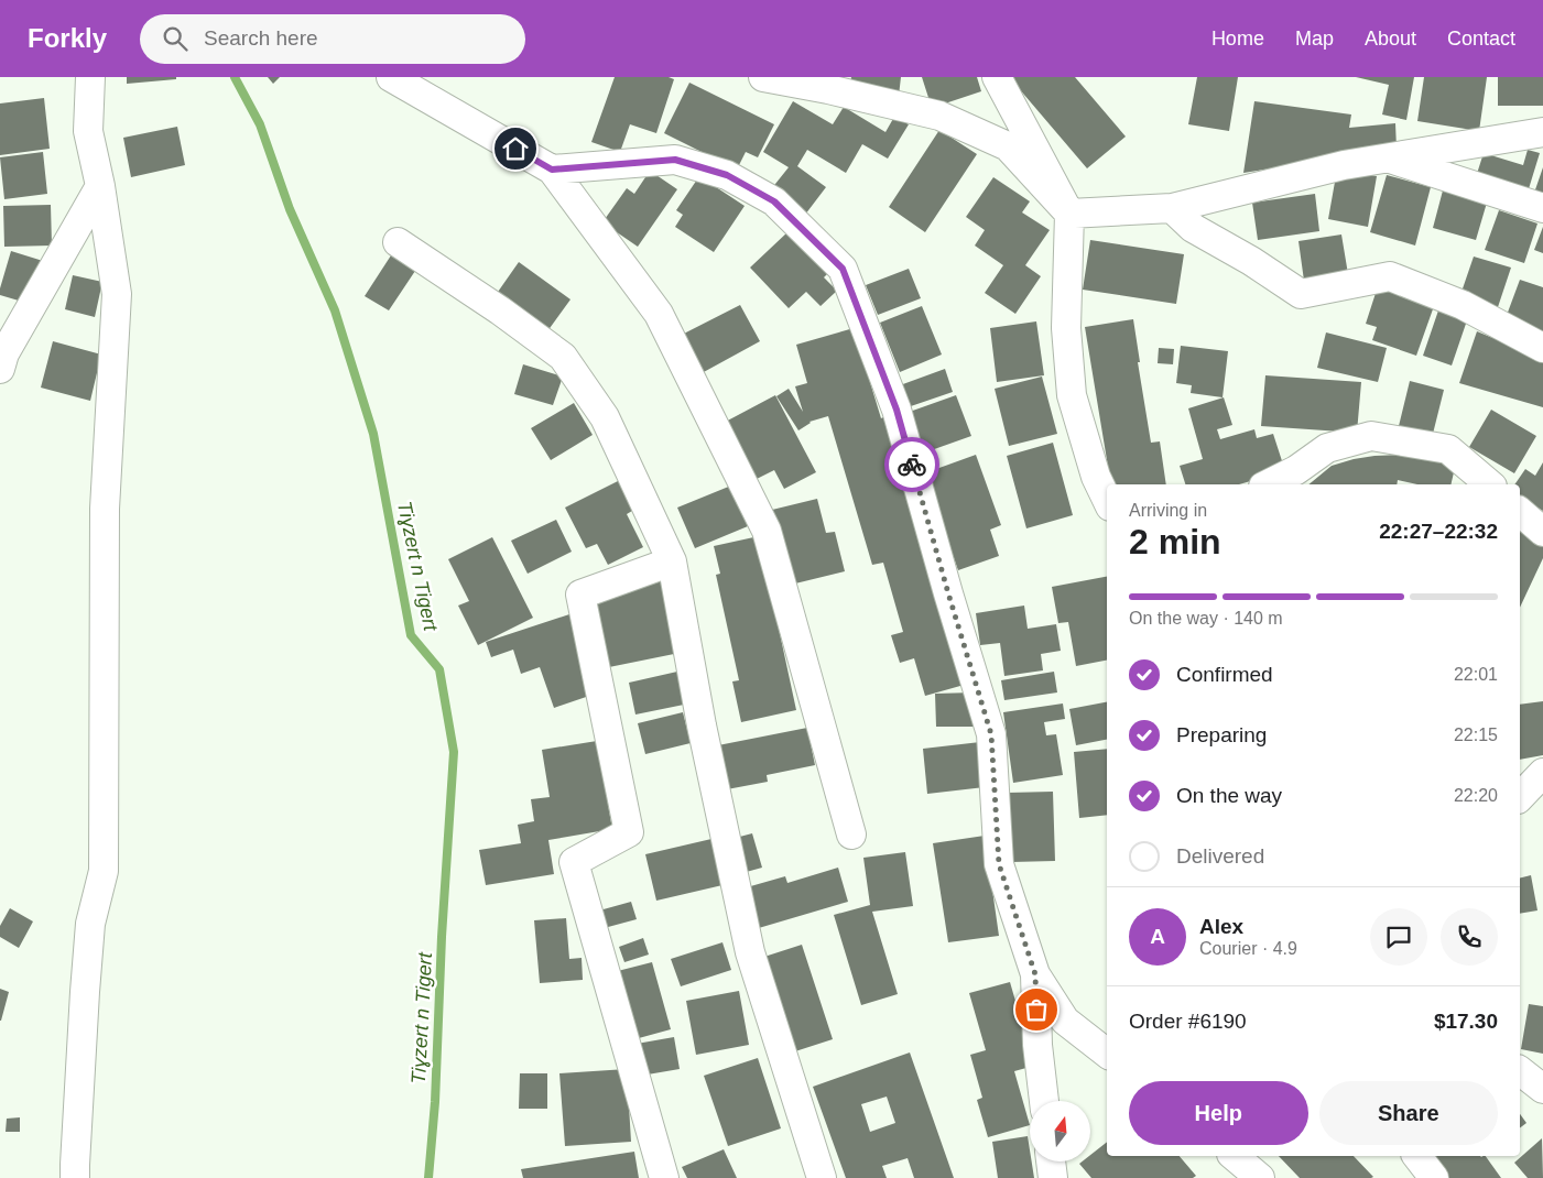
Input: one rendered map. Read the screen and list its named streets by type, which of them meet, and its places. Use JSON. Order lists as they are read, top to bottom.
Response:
{
  "water": ["Tiɣzert n Tigert"],
  "north": "top",
  "page": {
    "header": "Forkly",
    "search": "Search here",
    "nav": [
      "Home",
      "Map",
      "About",
      "Contact"
    ],
    "heading": ["2 min", "Arriving in", "22:27–22:32"],
    "panel": [
      "Alex",
      "Courier · 4.9",
      "Order #6190",
      "$17.30"
    ],
    "bar": "On the way · 140 m",
    "list": [
      ["Confirmed", "22:01"],
      ["Preparing", "22:15"],
      ["On the way", "22:20"],
      "Delivered"
    ],
    "round": "A",
    "buttons": ["Help", "Share"]
  }
}
